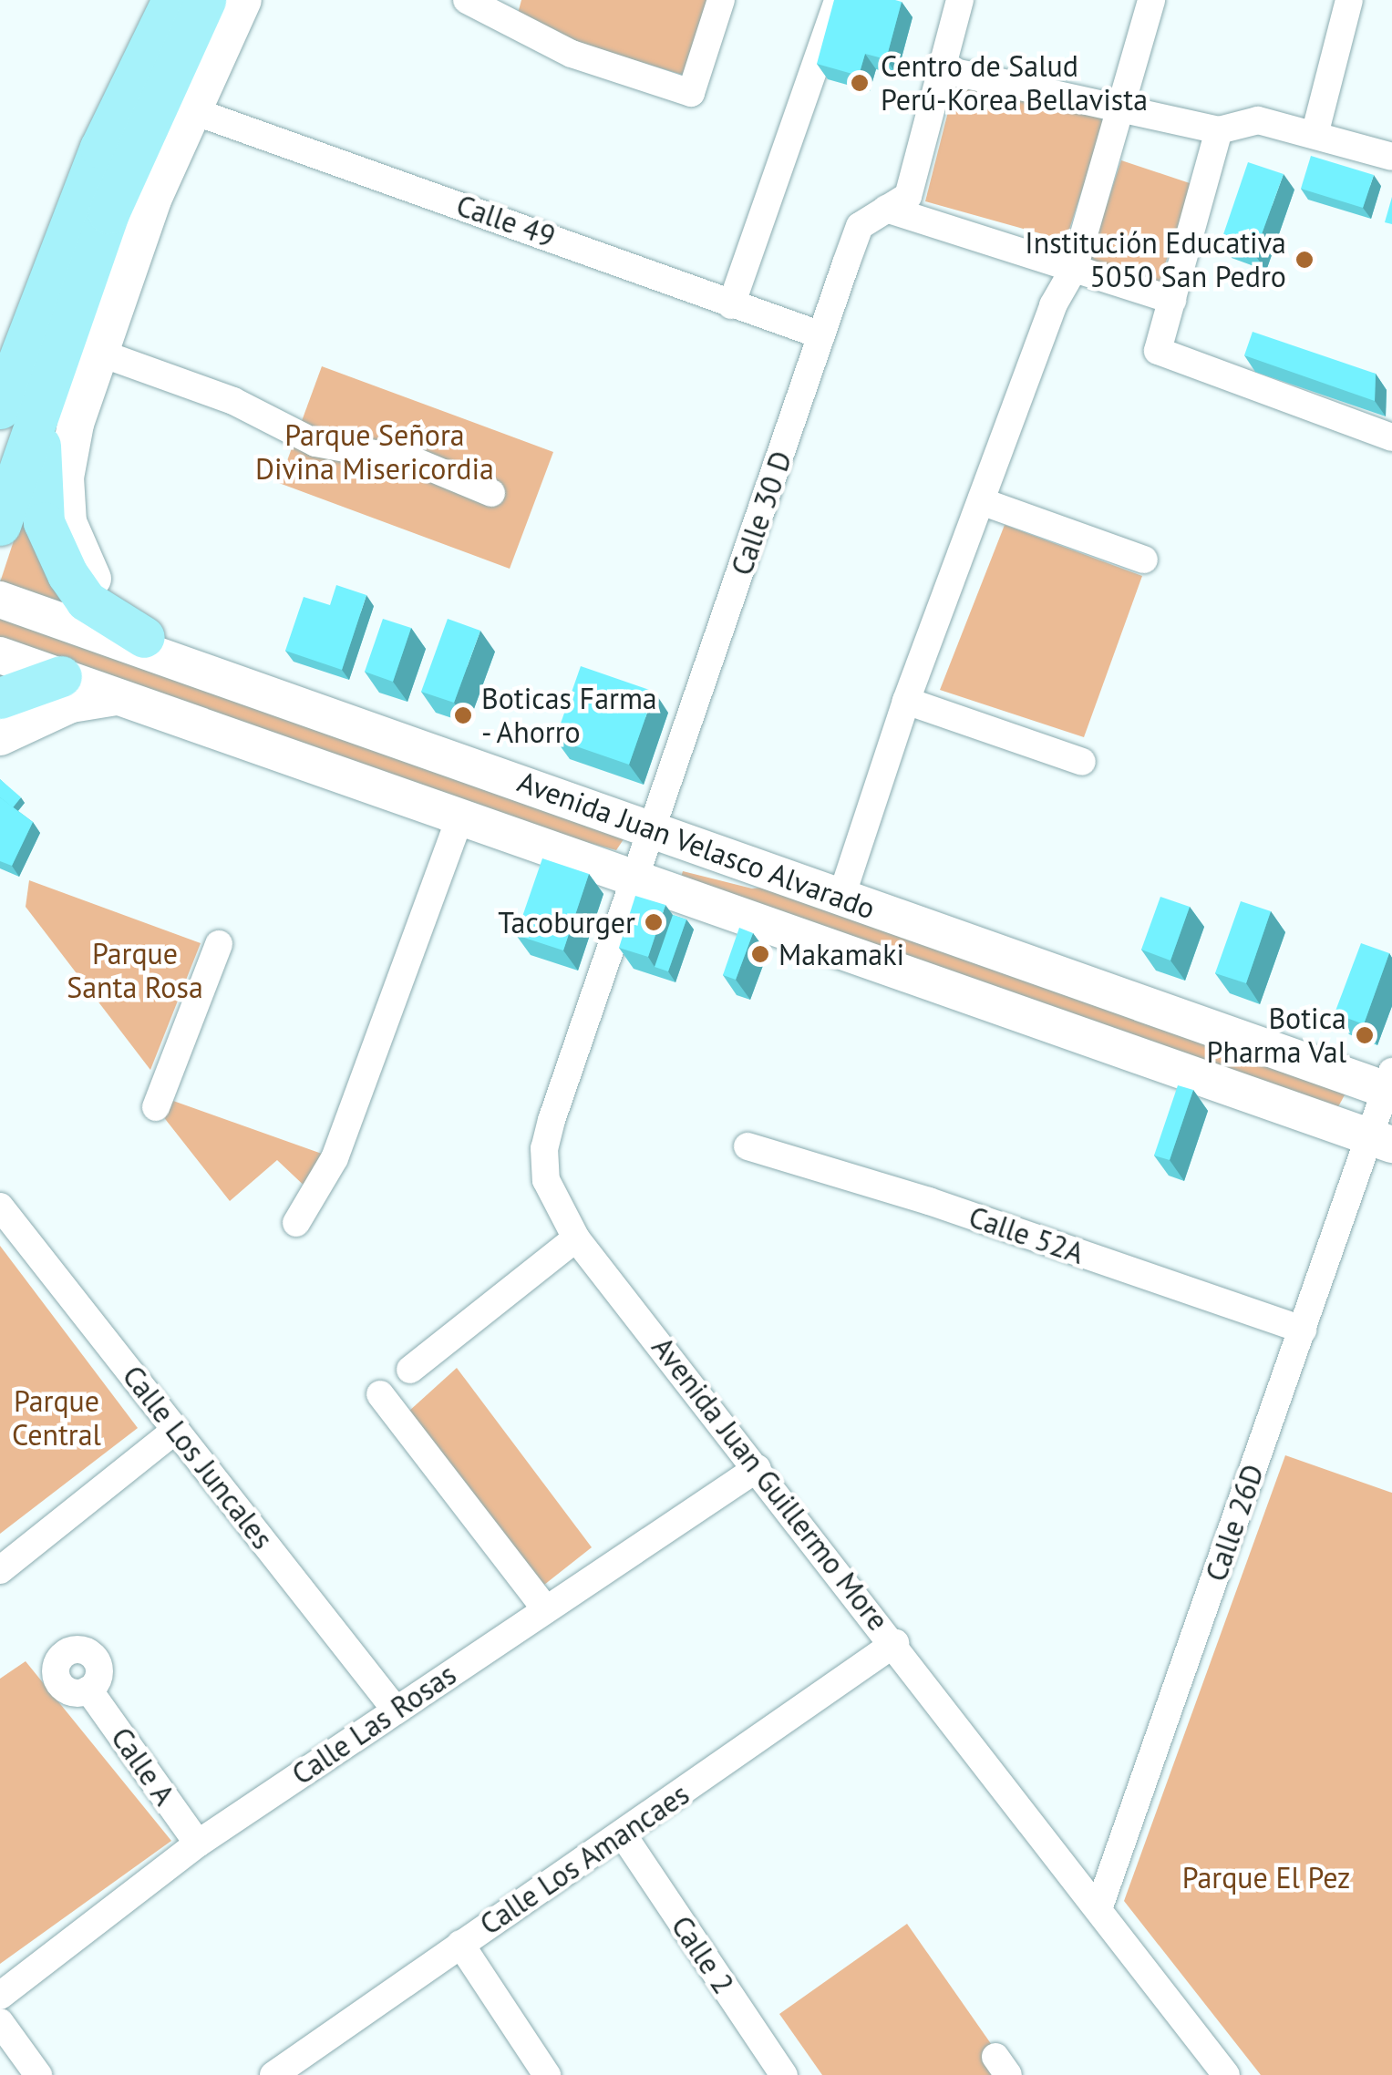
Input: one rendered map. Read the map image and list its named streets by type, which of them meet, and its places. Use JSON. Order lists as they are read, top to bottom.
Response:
{
  "streets": {
    "main road": ["Avenida Juan Velasco Alvarado"],
    "street": [
      "Calle 49",
      "Calle 30 D",
      "Calle 52A",
      "Calle Los Juncales",
      "Avenida Juan Guillermo More",
      "Calle 26D",
      "Calle Las Rosas",
      "Calle A",
      "Calle Los Amancaes",
      "Calle 2"
    ]
  },
  "crossings": [
    ["Calle 49", "Calle 30 D"],
    ["Calle 30 D", "Avenida Juan Velasco Alvarado"],
    ["Calle 30 D", "Avenida Juan Guillermo More"],
    ["Avenida Juan Velasco Alvarado", "Avenida Juan Guillermo More"],
    ["Avenida Juan Velasco Alvarado", "Calle 26D"],
    ["Calle 52A", "Calle 26D"],
    ["Calle Los Juncales", "Calle Las Rosas"],
    ["Avenida Juan Guillermo More", "Calle 26D"],
    ["Avenida Juan Guillermo More", "Calle Las Rosas"],
    ["Avenida Juan Guillermo More", "Calle Los Amancaes"],
    ["Calle Las Rosas", "Calle A"],
    ["Calle Los Amancaes", "Calle 2"]
  ],
  "parks": [
    "Parque Señora Divina Misericordia",
    "Parque Santa Rosa",
    "Parque Central",
    "Parque El Pez"
  ],
  "places": [
    "Centro de Salud Perú-Korea Bellavista",
    "Institución Educativa 5050 San Pedro",
    "Boticas Farma - Ahorro",
    "Tacoburger",
    "Makamaki",
    "Botica Pharma Val"
  ]
}
